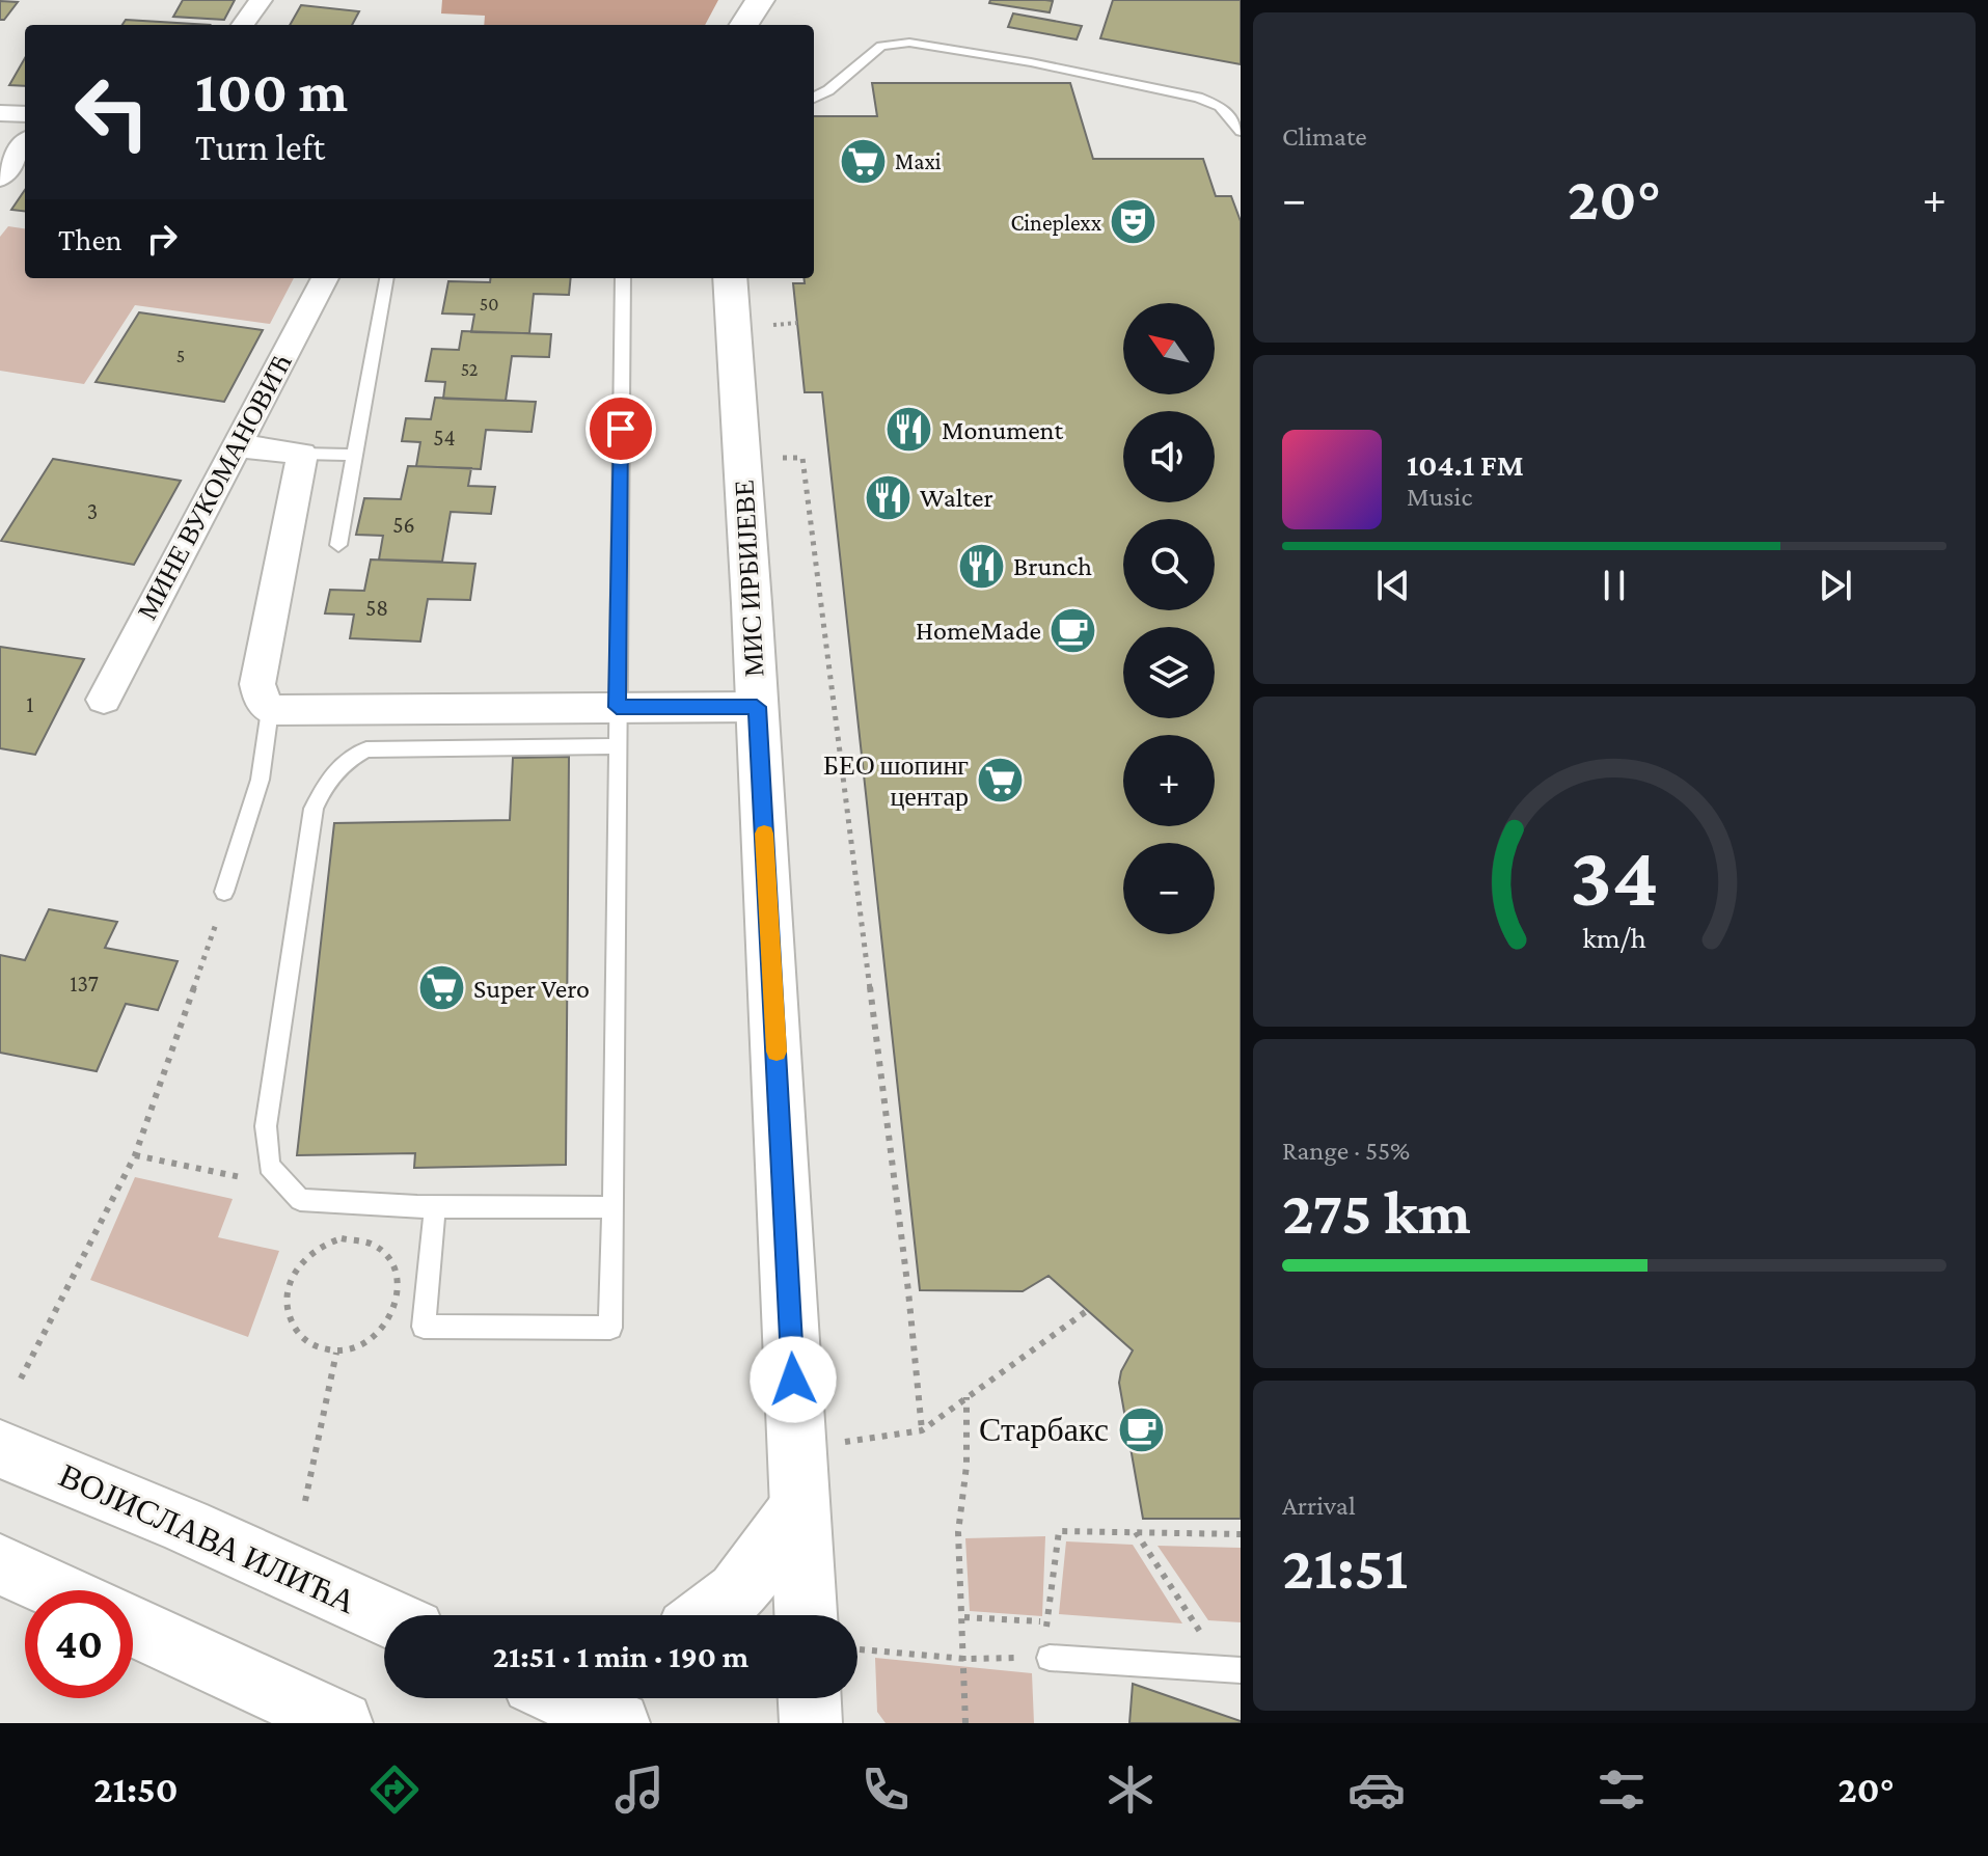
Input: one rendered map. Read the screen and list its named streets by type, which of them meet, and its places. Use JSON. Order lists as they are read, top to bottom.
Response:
{
  "streets": {
    "street": ["МИНЕ ВУКОМАНОВИЋ", "МИС ИРБИЈЕВЕ", "ВОЈИСЛАВА ИЛИЋА"]
  },
  "places": {
    "supermarket": ["Maxi", "БЕО шопинг центар", "Super Vero"],
    "theatre": ["Cineplexx"],
    "restaurant": ["Monument", "Walter", "Brunch"],
    "cafe": ["HomeMade", "Старбакс"]
  },
  "house_numbers": [
    "50",
    "5",
    "52",
    "54",
    "3",
    "56",
    "58",
    "1",
    "137"
  ],
  "north": "top left",
  "page": {
    "tile": [
      "Climate",
      ["Range · 55%", "275 km"],
      ["Arrival", "21:51"]
    ],
    "turn": ["100 m", "Turn left"],
    "heat": ["−", "20°", "+"],
    "then": "Then",
    "map_buttons": ["+", "−"],
    "song": ["104.1 FM", "Music"],
    "limit": "40",
    "trip": "21:51 · 1 min · 190 m",
    "tabs": ["21:50", "20°"],
    "gauge": ["34", "km/h"]
  }
}
